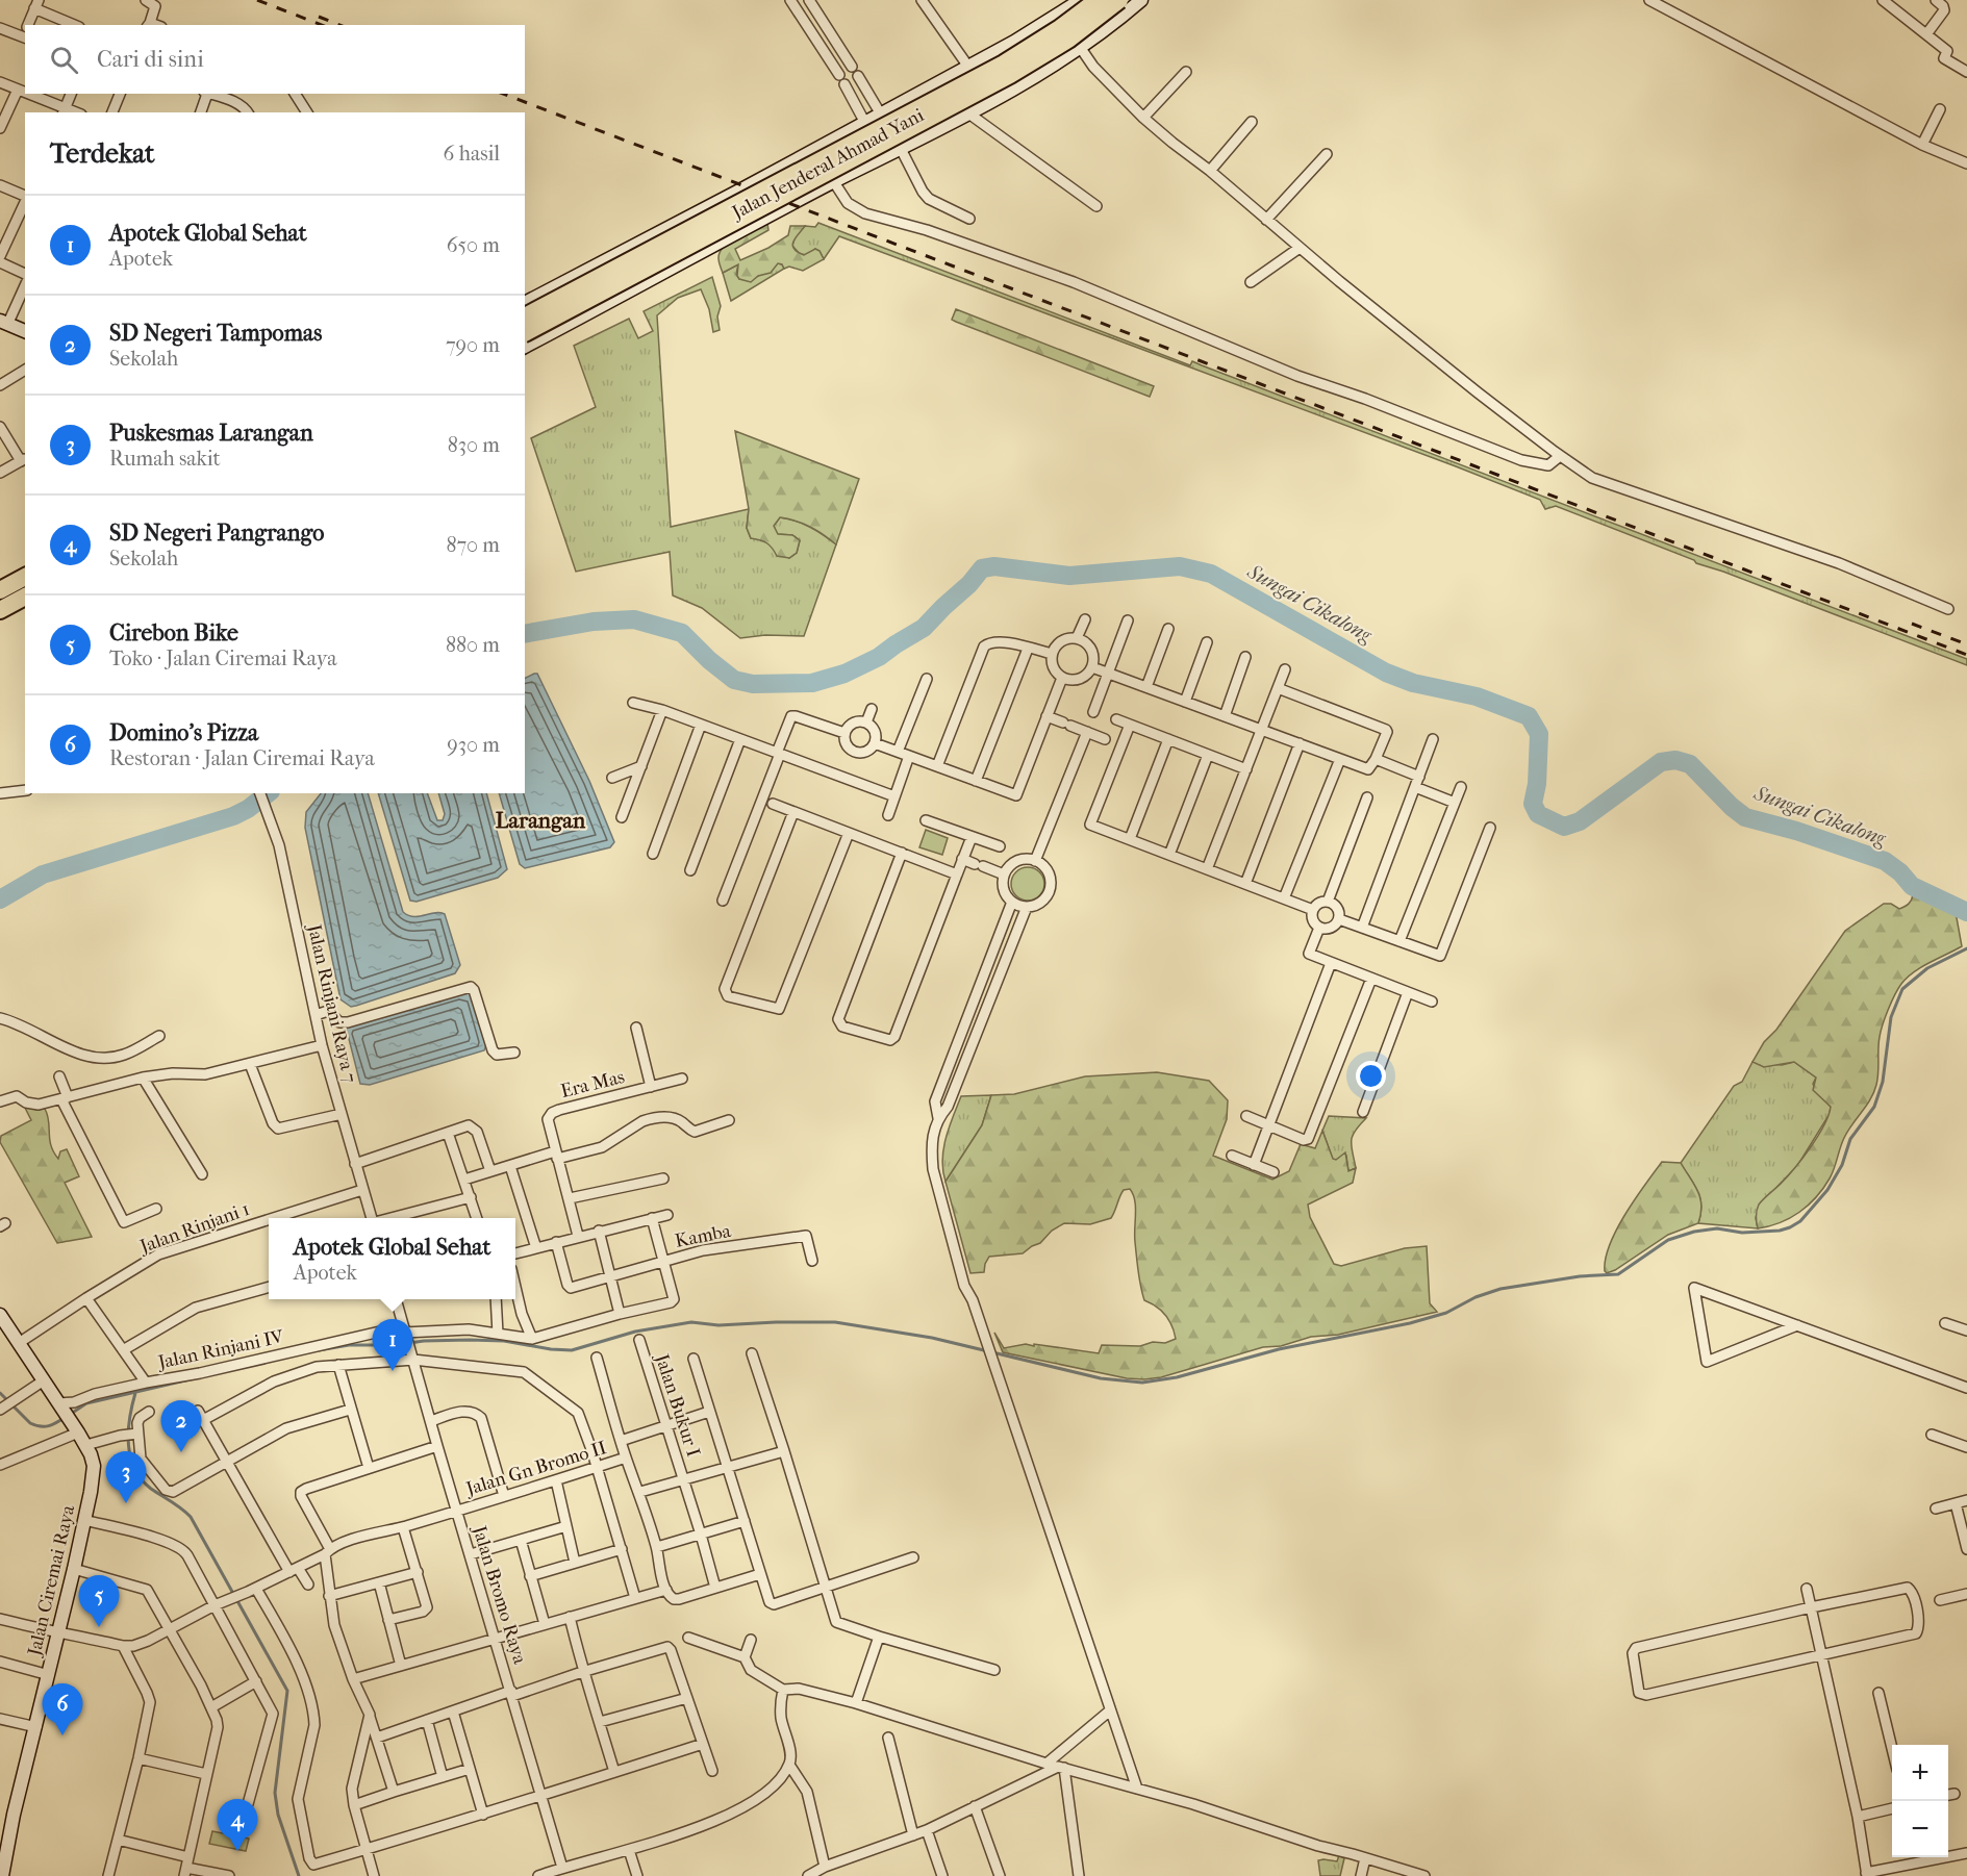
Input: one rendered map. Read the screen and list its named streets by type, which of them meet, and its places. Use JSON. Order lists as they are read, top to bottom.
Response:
{
  "streets": {
    "highway": ["Jalan Jenderal Ahmad Yani"],
    "street": [
      "Jalan Rinjani Raya 7",
      "Era Mas",
      "Jalan Rinjani 1",
      "Kamba",
      "Jalan Rinjani IV",
      "Jalan Bukur I",
      "Jalan Gn Bromo II",
      "Jalan Ciremai Raya",
      "Jalan Bromo Raya"
    ]
  },
  "crossings": [
    ["Jalan Rinjani Raya 7", "Jalan Rinjani 1"],
    ["Jalan Rinjani 1", "Jalan Rinjani IV"],
    ["Jalan Rinjani 1", "Jalan Ciremai Raya"],
    ["Jalan Rinjani IV", "Jalan Bromo Raya"],
    ["Jalan Gn Bromo II", "Jalan Bromo Raya"]
  ],
  "districts": ["Larangan"],
  "water": ["Sungai Cikalong"],
  "page": {
    "search": "Cari di sini",
    "heading": ["Terdekat", "6 hasil"],
    "list": [
      {
        "mark": "1",
        "name": "Apotek Global Sehat",
        "note": "Apotek",
        "value": "650 m"
      },
      {
        "mark": "2",
        "name": "SD Negeri Tampomas",
        "note": "Sekolah",
        "value": "790 m"
      },
      {
        "mark": "3",
        "name": "Puskesmas Larangan",
        "note": "Rumah sakit",
        "value": "830 m"
      },
      {
        "mark": "4",
        "name": "SD Negeri Pangrango",
        "note": "Sekolah",
        "value": "870 m"
      },
      {
        "mark": "5",
        "name": "Cirebon Bike",
        "note": "Toko · Jalan Ciremai Raya",
        "value": "880 m"
      },
      {
        "mark": "6",
        "name": "Domino's Pizza",
        "note": "Restoran · Jalan Ciremai Raya",
        "value": "930 m"
      }
    ],
    "popup": ["Apotek Global Sehat", "Apotek"],
    "pins": [
      "1",
      "2",
      "3",
      "5",
      "6",
      "4"
    ],
    "map_buttons": ["+", "−"]
  }
}
